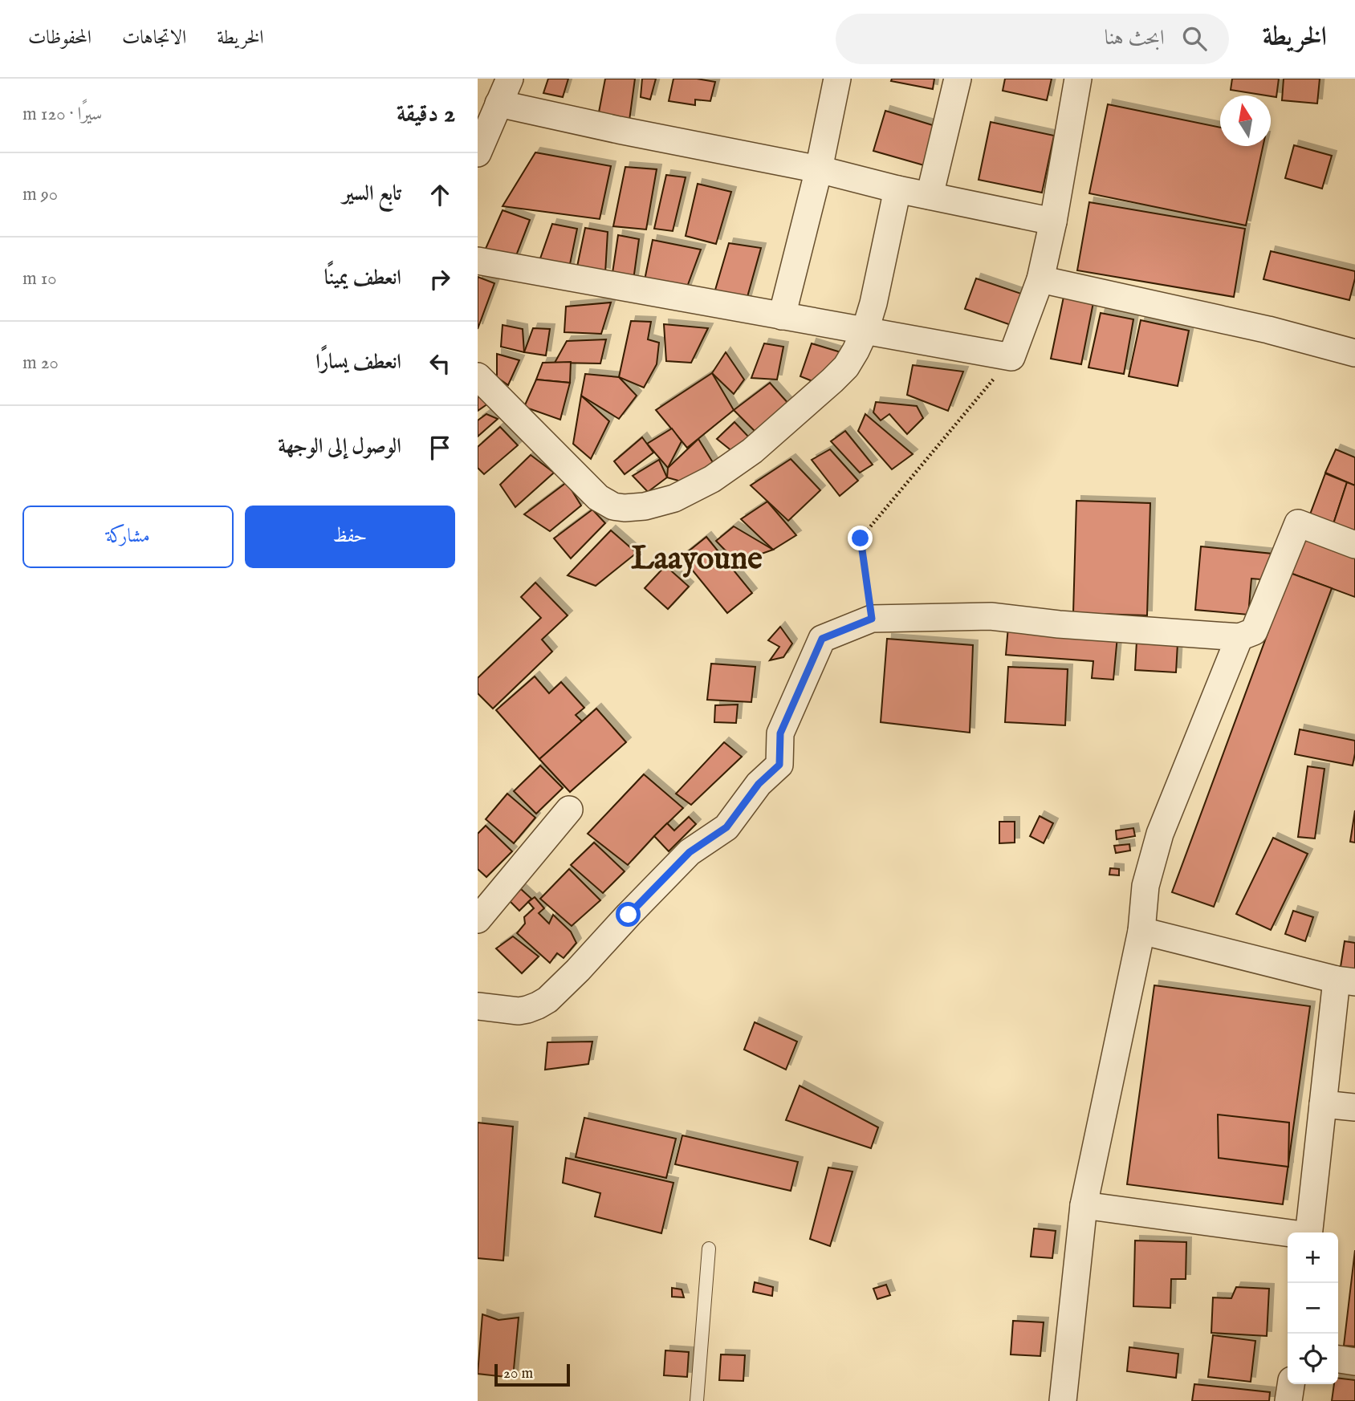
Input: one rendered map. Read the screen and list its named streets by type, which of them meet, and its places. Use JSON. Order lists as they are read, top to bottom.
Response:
{
  "districts": ["Laayoune"],
  "scale_bar": "20 m",
  "north": "top",
  "page": {
    "header": "الخريطة",
    "search": "ابحث هنا",
    "nav": ["الخريطة", "الاتجاهات", "المحفوظات"],
    "heading": ["2 دقيقة", "سيرًا · 120 m"],
    "list": [
      ["تابع السير", "90 m"],
      ["انعطف يمينًا", "10 m"],
      ["انعطف يسارًا", "20 m"],
      "الوصول إلى الوجهة"
    ],
    "buttons": ["حفظ", "مشاركة"],
    "map_buttons": ["+", "−"],
    "scale": "20 m"
  }
}
